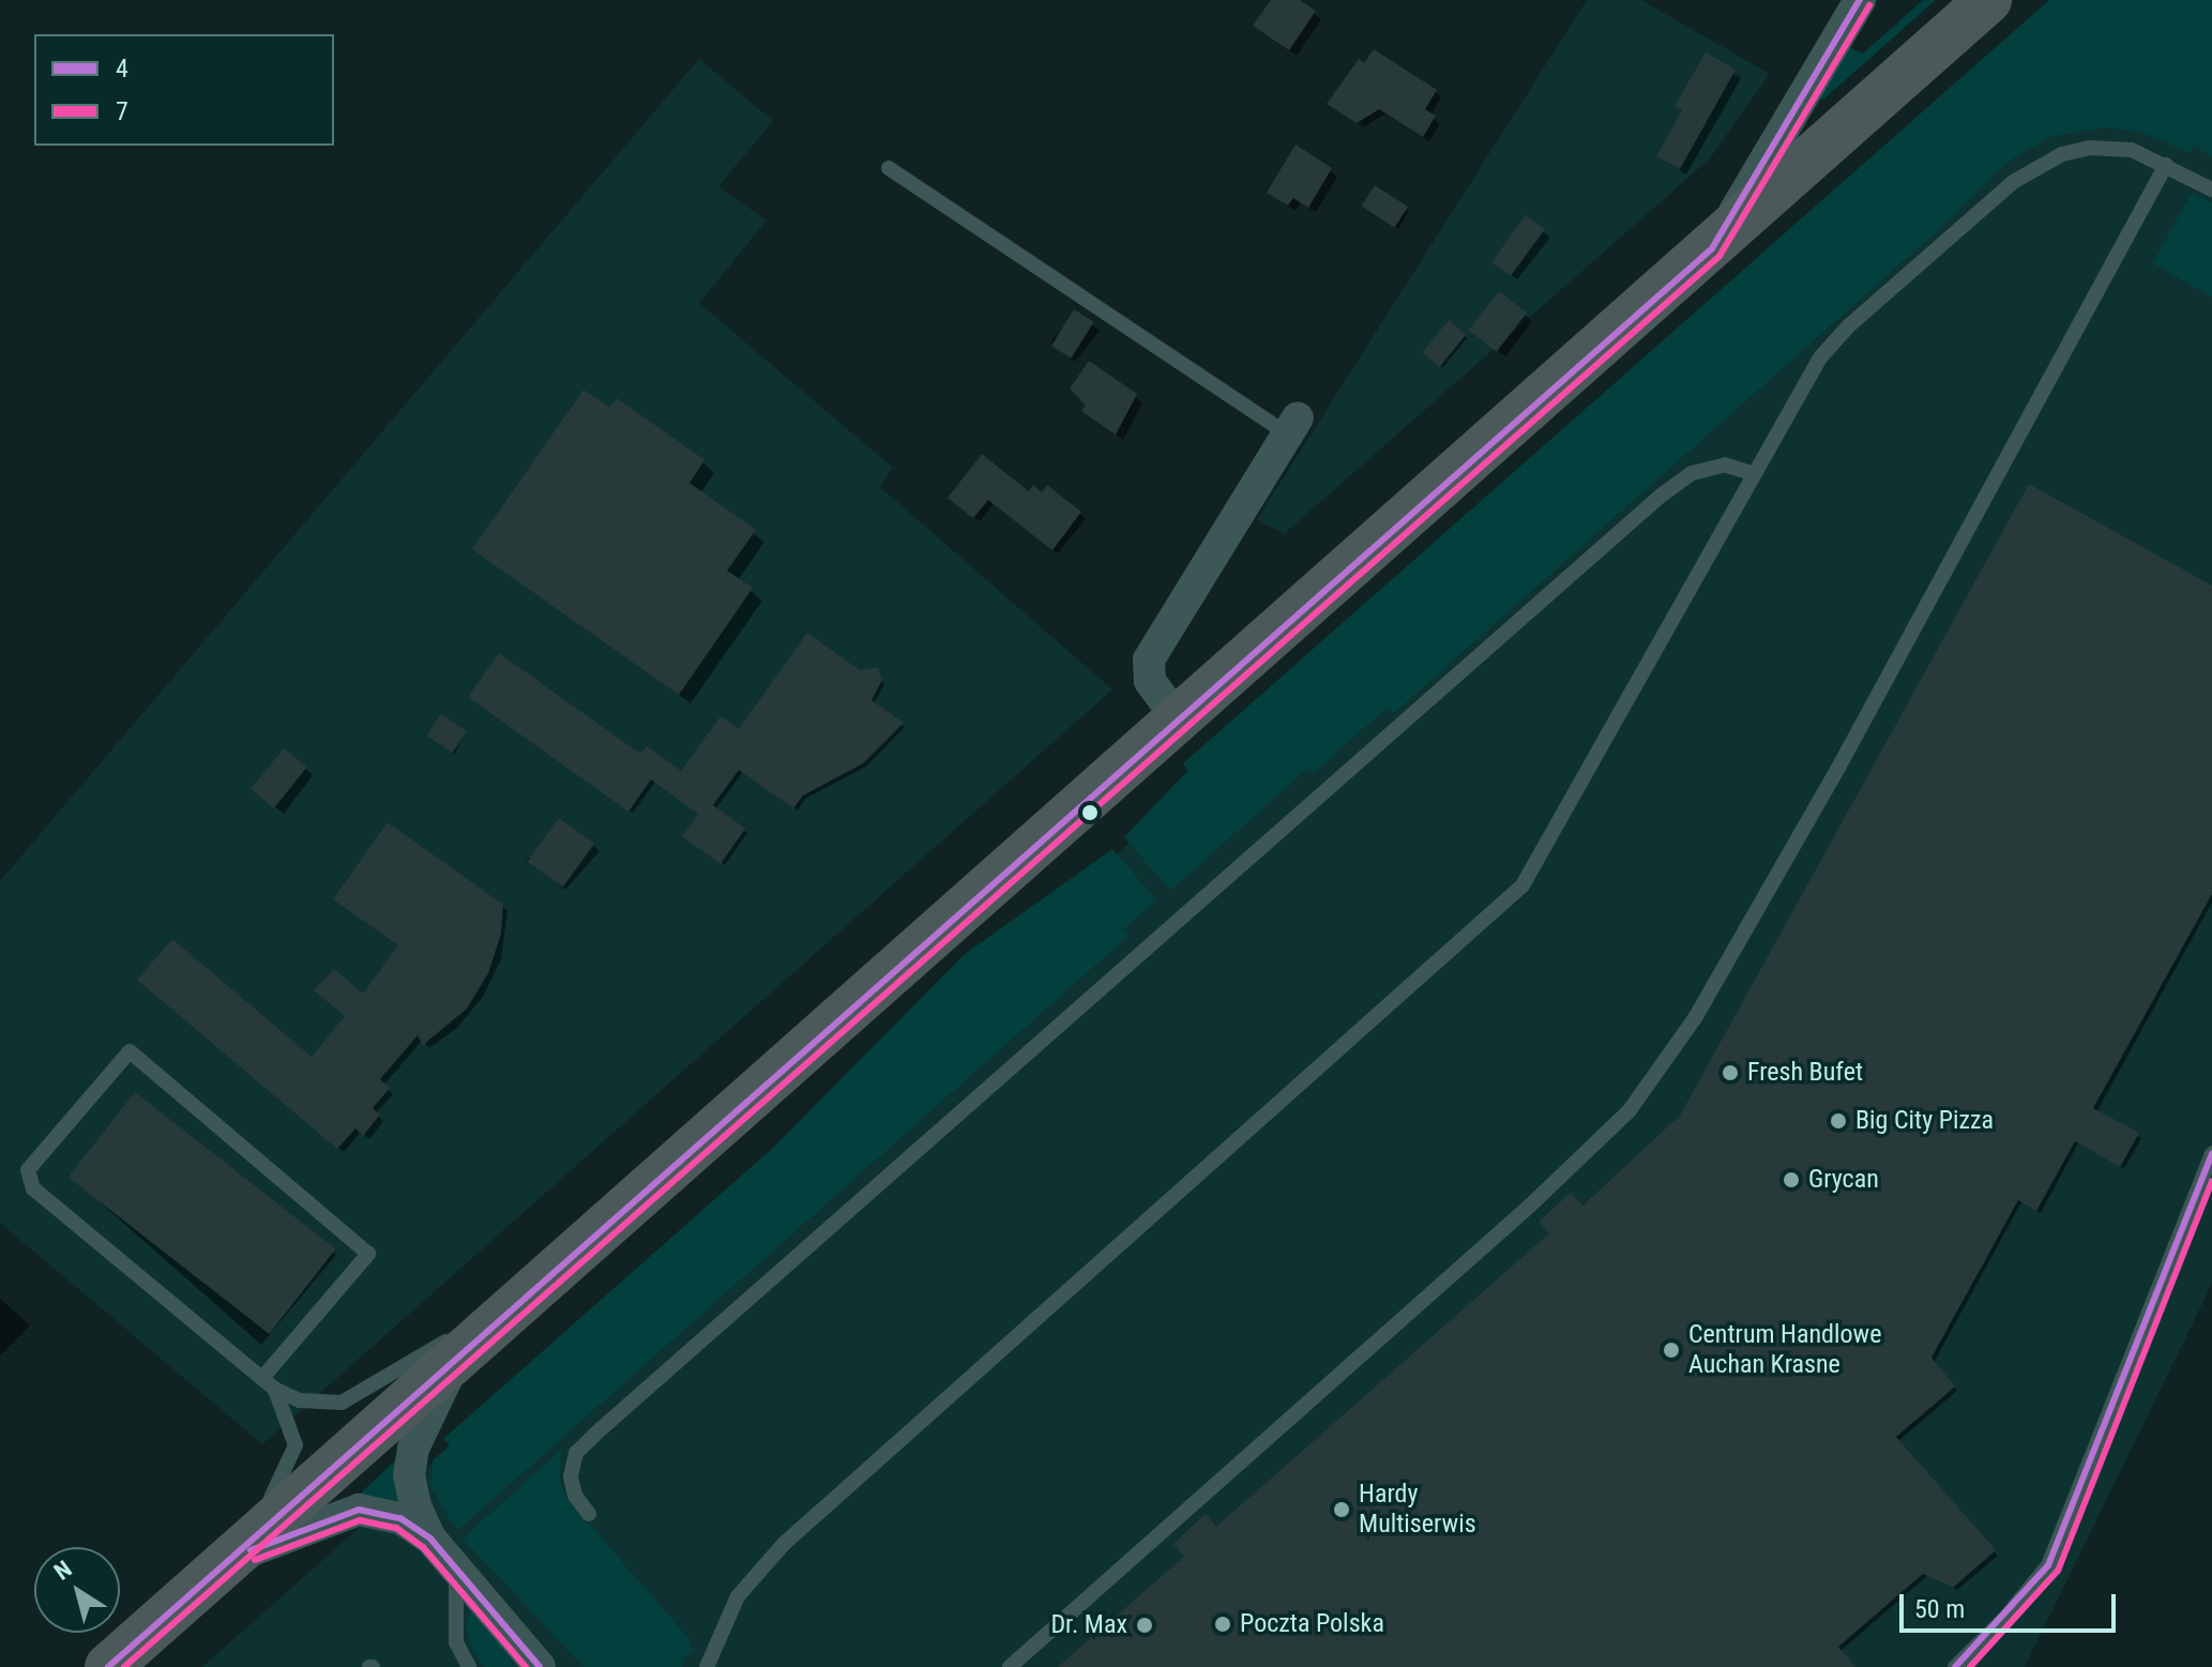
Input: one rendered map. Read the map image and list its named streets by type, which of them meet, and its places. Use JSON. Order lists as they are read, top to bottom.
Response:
{
  "places": [
    "Fresh Bufet",
    "Big City Pizza",
    "Grycan",
    "Centrum Handlowe Auchan Krasne",
    "Hardy Multiserwis",
    "Poczta Polska",
    "Dr. Max"
  ],
  "lines": ["transit line 4", "transit line 7"],
  "legend": ["4", "7"],
  "scale_bar": "50 m",
  "north": "top left"
}
